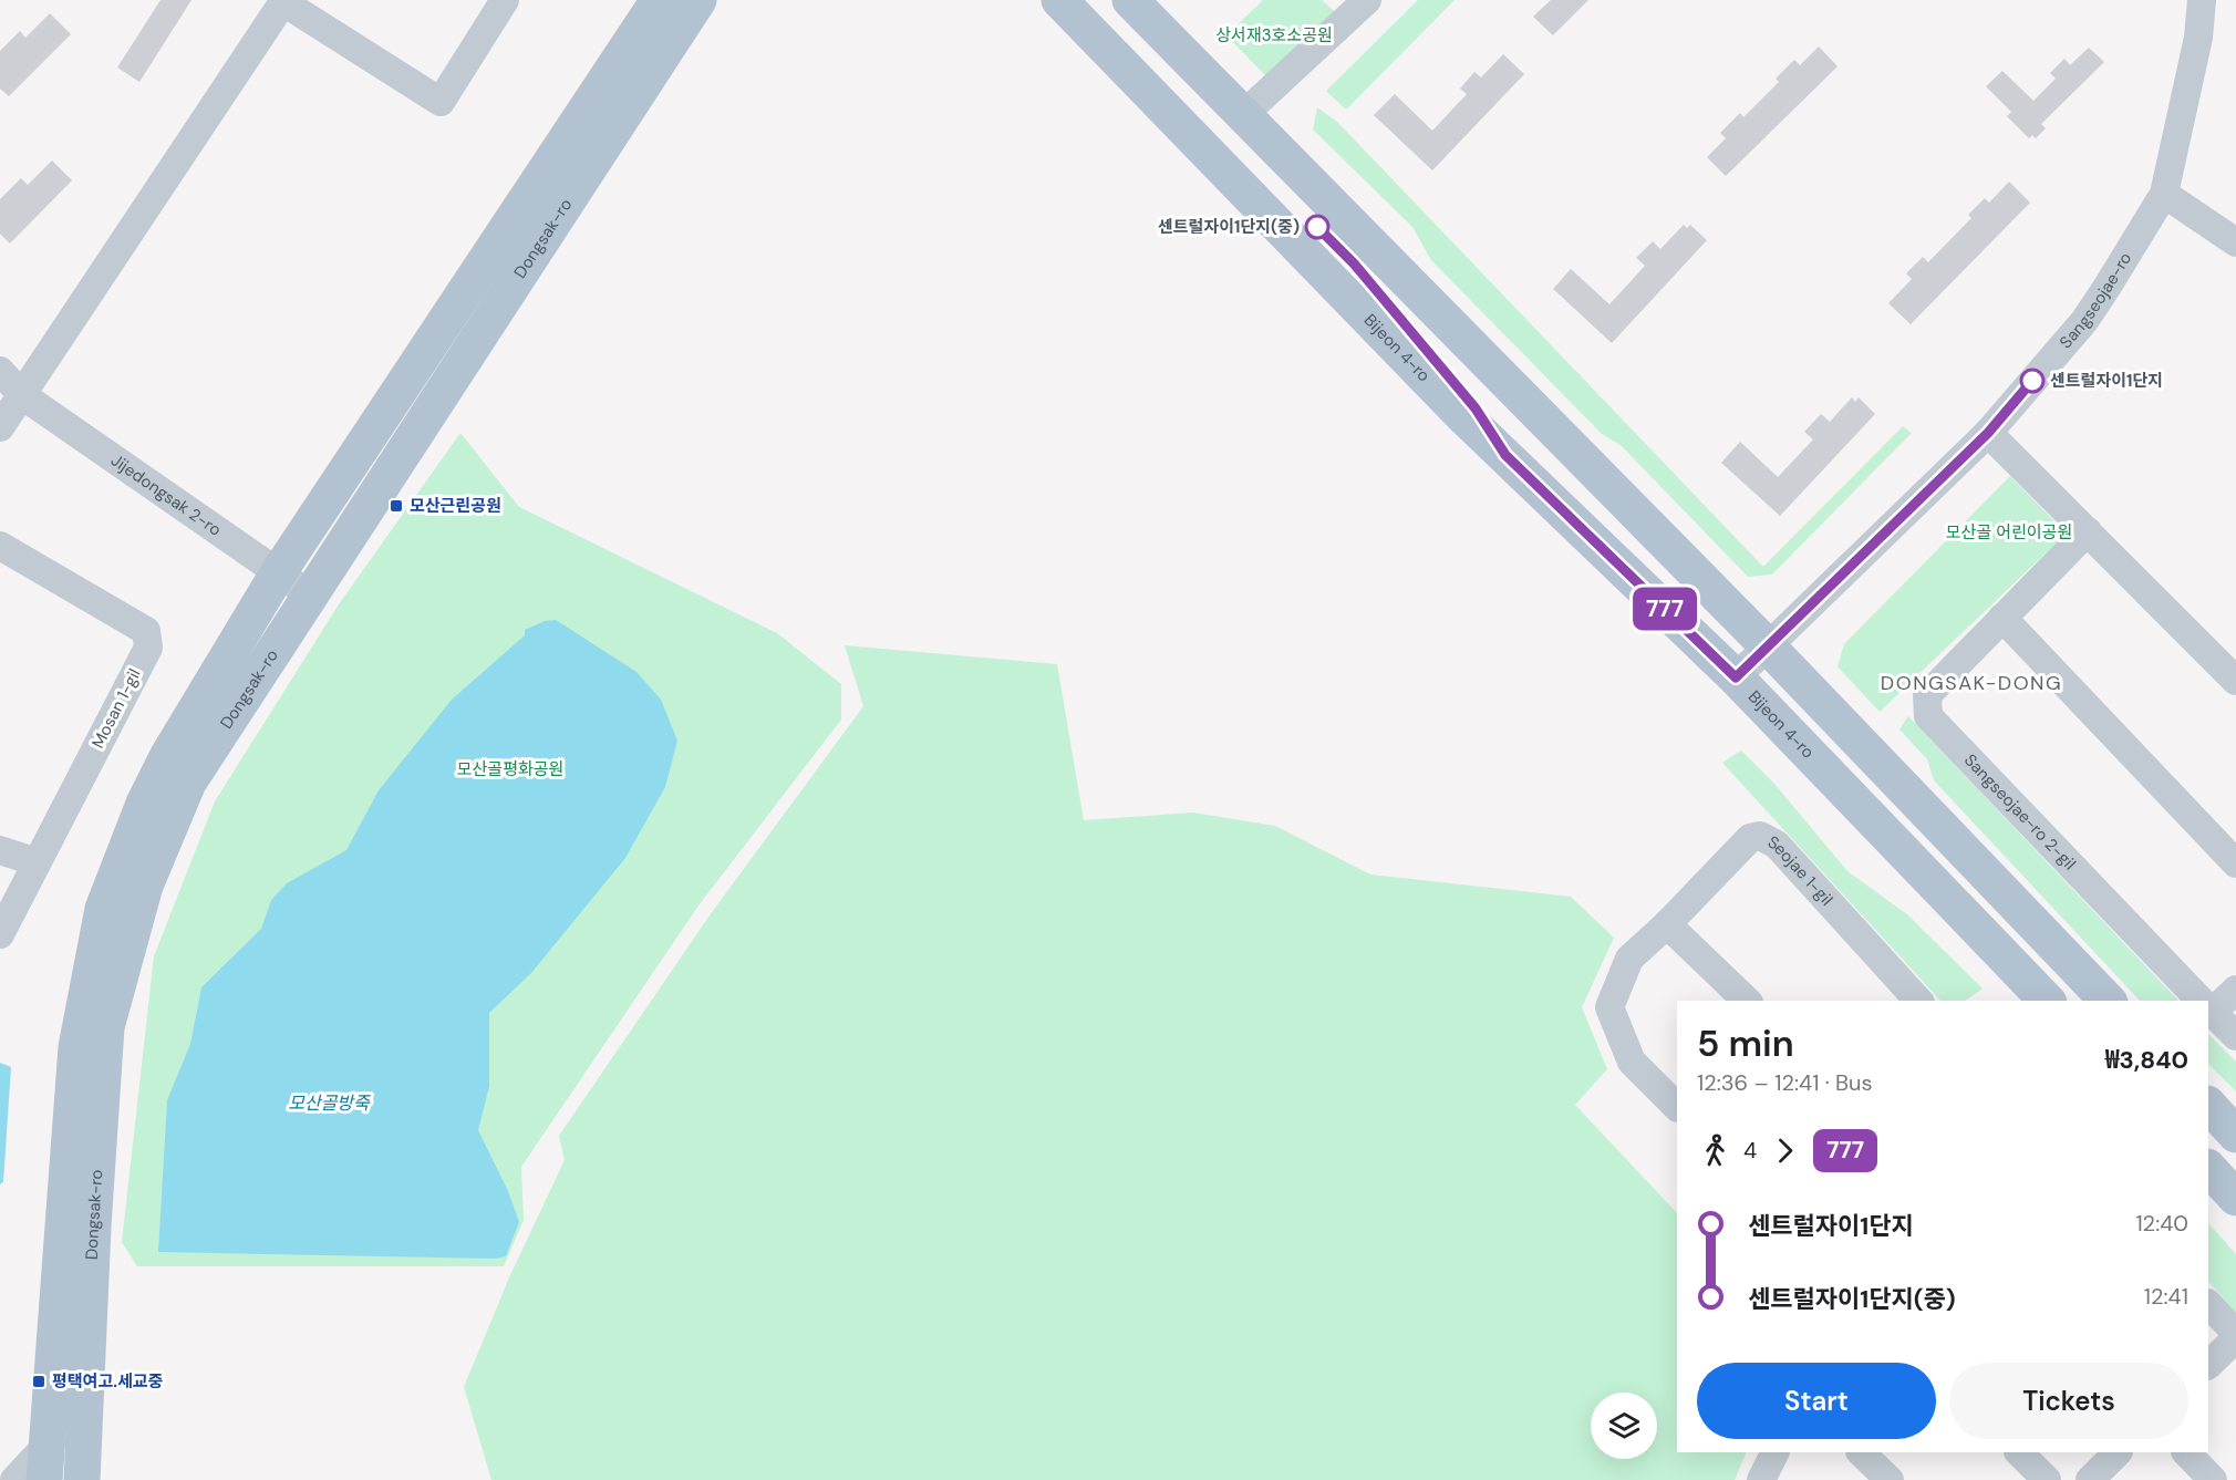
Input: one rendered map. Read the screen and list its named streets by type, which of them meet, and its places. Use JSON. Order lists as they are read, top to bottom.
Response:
{
  "streets": {
    "main road": ["Dongsak-ro", "Bijeon 4-ro"],
    "street": [
      "Sangseojae-ro",
      "Jijedongsak 2-ro",
      "Mosan 1-gil",
      "Sangseojae-ro 2-gil",
      "Seojae 1-gil"
    ]
  },
  "crossings": [
    ["Dongsak-ro", "Jijedongsak 2-ro"],
    ["Sangseojae-ro", "Bijeon 4-ro"]
  ],
  "districts": ["DONGSAK-DONG"],
  "water": ["모산골방죽"],
  "parks": ["상서재3호소공원", "모산골 어린이공원", "모산골평화공원"],
  "places": {
    "other": ["센트럴자이1단지(중)", "센트럴자이1단지"],
    "transit": ["모산근린공원", "평택여고.세교중"]
  },
  "lines": ["bus line 777"],
  "page": {
    "on_map": "777",
    "heading": ["5 min", "12:36 – 12:41 · Bus", "₩3,840"],
    "legs": ["4", "777"],
    "list": [
      {
        "name": "센트럴자이1단지",
        "value": "12:40"
      },
      {
        "name": "센트럴자이1단지(중)",
        "value": "12:41"
      }
    ],
    "buttons": ["Start", "Tickets"]
  }
}
